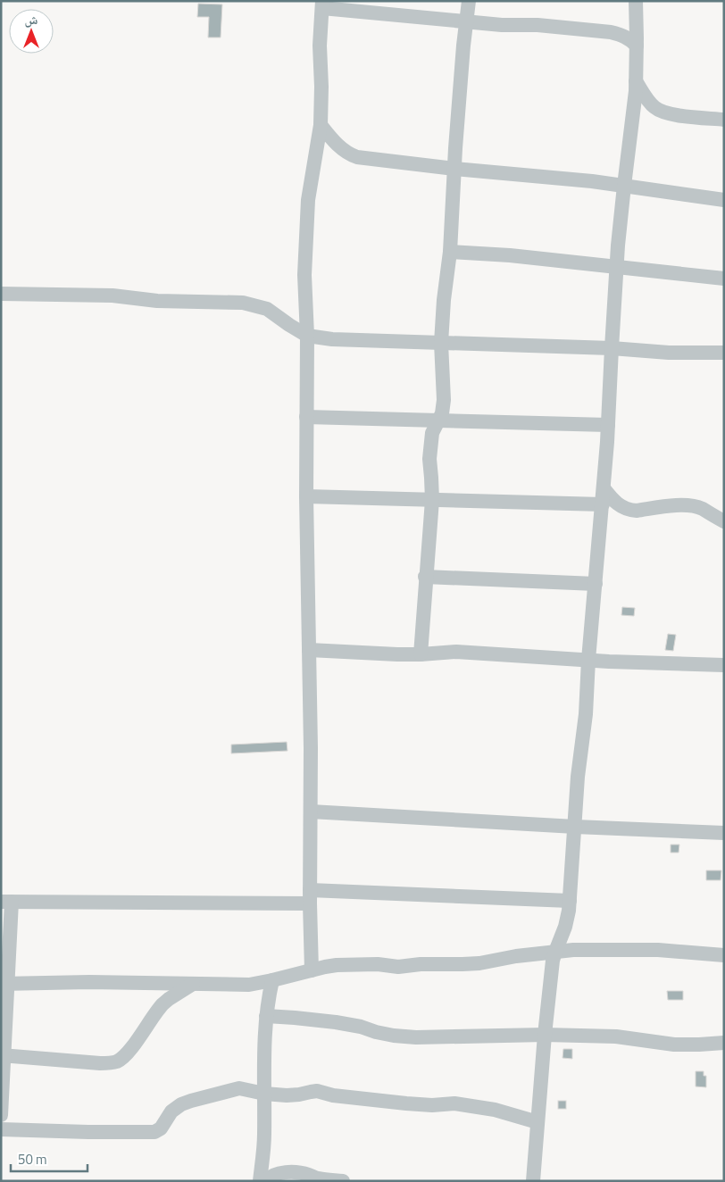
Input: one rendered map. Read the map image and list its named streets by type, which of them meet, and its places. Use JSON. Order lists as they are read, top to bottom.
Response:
{
  "scale_bar": "50 m",
  "north": "top"
}
